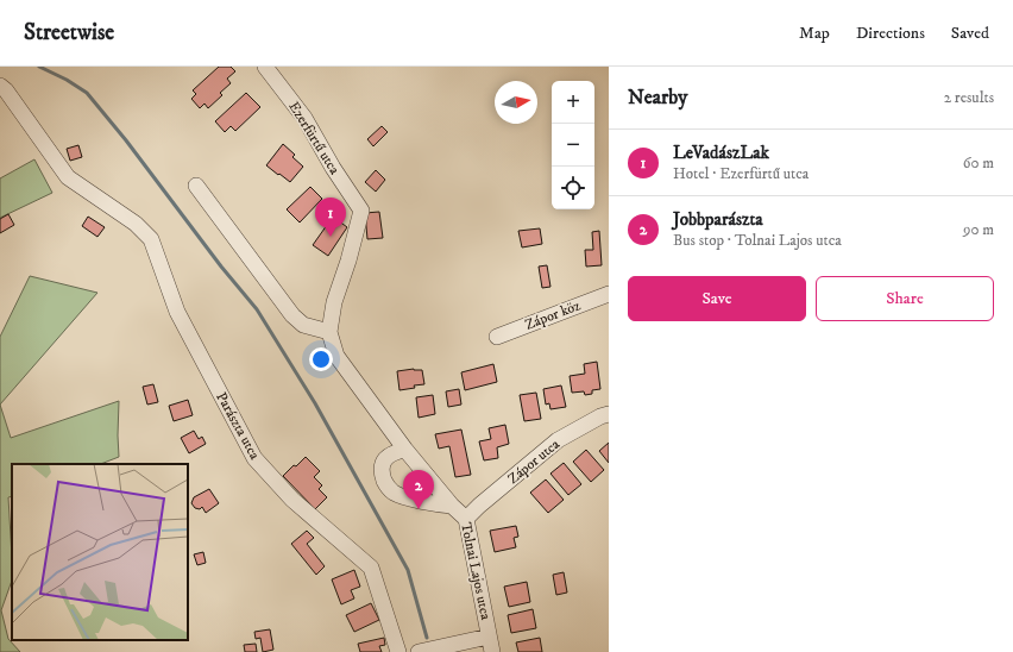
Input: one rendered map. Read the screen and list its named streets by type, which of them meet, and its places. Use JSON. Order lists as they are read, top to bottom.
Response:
{
  "streets": {
    "street": [
      "Ezerfürtű utca",
      "Zápor köz",
      "Parászta utca",
      "Zápor utca",
      "Tolnai Lajos utca"
    ]
  },
  "crossings": [
    ["Ezerfürtű utca", "Tolnai Lajos utca"],
    ["Zápor utca", "Tolnai Lajos utca"]
  ],
  "north": "right",
  "page": {
    "header": "Streetwise",
    "nav": ["Map", "Directions", "Saved"],
    "heading": ["Nearby", "2 results"],
    "map_buttons": ["+", "−"],
    "list": [
      {
        "mark": "1",
        "name": "LeVadászLak",
        "note": "Hotel · Ezerfürtű utca",
        "value": "60 m"
      },
      {
        "mark": "2",
        "name": "Jobbparászta",
        "note": "Bus stop · Tolnai Lajos utca",
        "value": "90 m"
      }
    ],
    "pins": ["1", "2"],
    "buttons": ["Save", "Share"]
  }
}
